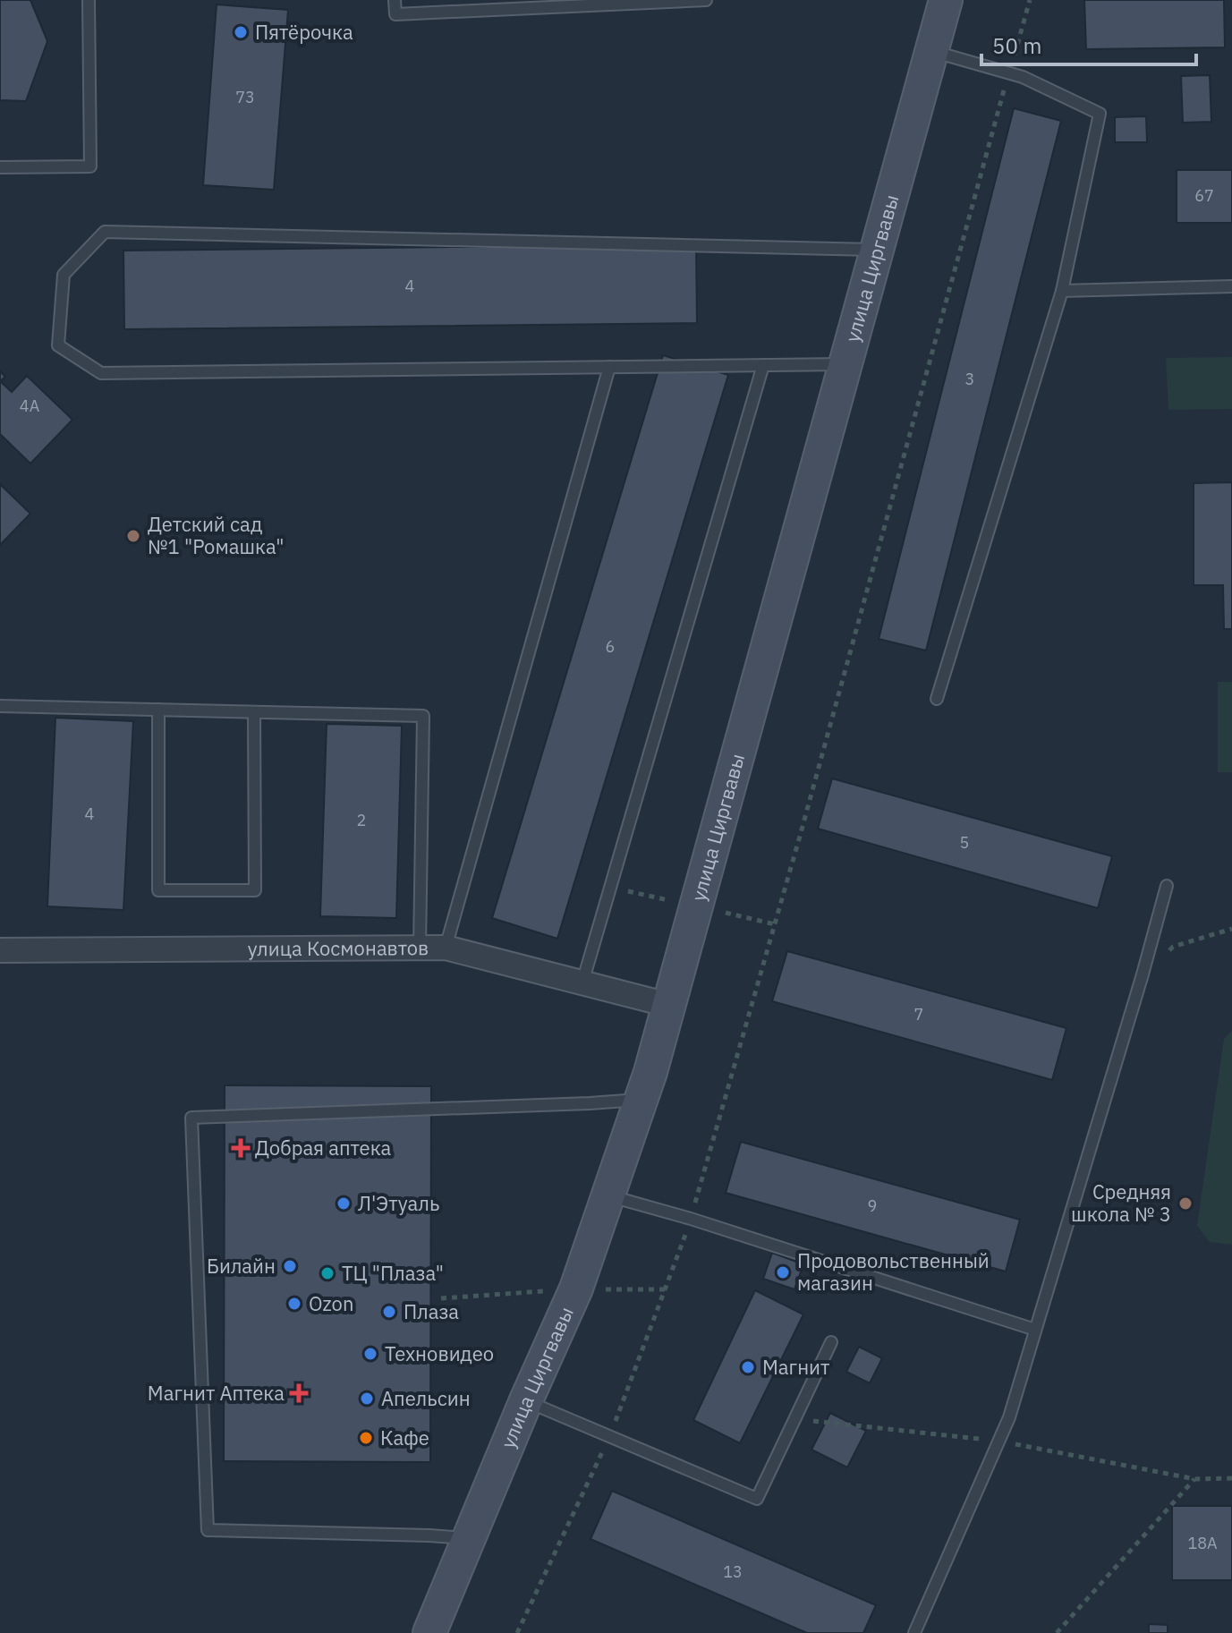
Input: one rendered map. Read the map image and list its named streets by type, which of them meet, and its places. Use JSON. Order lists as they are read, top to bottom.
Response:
{
  "streets": {
    "main road": ["улица Циргвавы"],
    "street": ["улица Космонавтов"]
  },
  "crossings": [
    ["улица Циргвавы", "улица Космонавтов"]
  ],
  "places": {
    "other": [
      "Пятёрочка",
      "Детский сад №1 \"Ромашка\"",
      "Л'Этуаль",
      "Средняя школа № 3",
      "Билайн",
      "Продовольственный магазин",
      "ТЦ \"Плаза\"",
      "Ozon",
      "Плаза",
      "Техновидео",
      "Магнит",
      "Апельсин",
      "Кафе"
    ],
    "health": ["Добрая аптека", "Магнит Аптека"]
  },
  "house_numbers": [
    "73",
    "67",
    "4",
    "3",
    "4А",
    "6",
    "4",
    "2",
    "5",
    "7",
    "9",
    "18А",
    "13"
  ],
  "scale_bar": "50 m"
}
